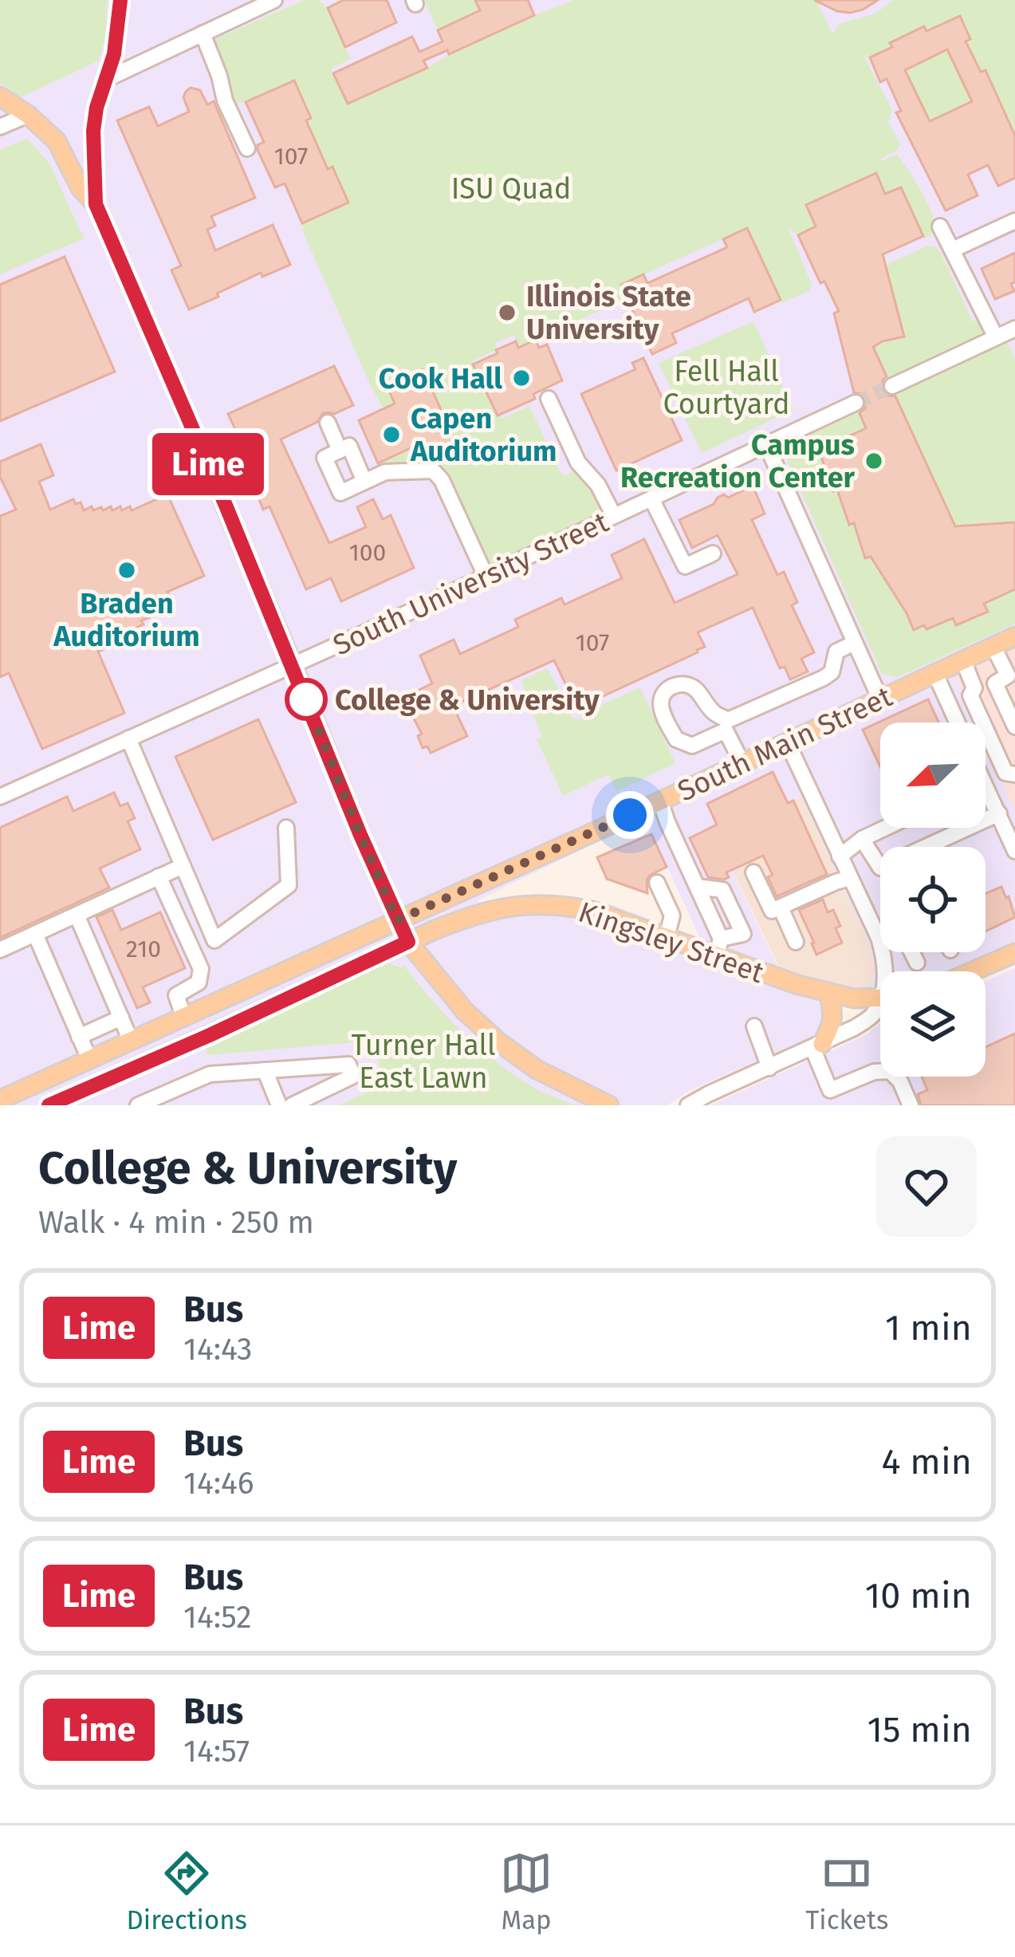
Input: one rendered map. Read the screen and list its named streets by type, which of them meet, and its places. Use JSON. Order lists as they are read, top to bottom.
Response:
{
  "streets": {
    "main road": ["South Main Street", "Kingsley Street"],
    "street": ["South University Street"]
  },
  "parks": ["ISU Quad", "Fell Hall Courtyard", "Turner Hall East Lawn"],
  "places": [
    "Illinois State University",
    "Cook Hall",
    "Capen Auditorium",
    "Campus Recreation Center",
    "Braden Auditorium",
    "College & University"
  ],
  "lines": ["bus line Lime"],
  "house_numbers": [
    "107",
    "100",
    "107",
    "210"
  ],
  "north": "bottom left",
  "page": {
    "on_map": "Lime",
    "heading": ["College & University", "Walk · 4 min · 250 m"],
    "list": [
      {
        "mark": "Lime",
        "name": "Bus",
        "note": "14:43",
        "value": "1 min"
      },
      {
        "mark": "Lime",
        "name": "Bus",
        "note": "14:46",
        "value": "4 min"
      },
      {
        "mark": "Lime",
        "name": "Bus",
        "note": "14:52",
        "value": "10 min"
      },
      {
        "mark": "Lime",
        "name": "Bus",
        "note": "14:57",
        "value": "15 min"
      }
    ],
    "tabs": ["Directions", "Map", "Tickets"]
  }
}
